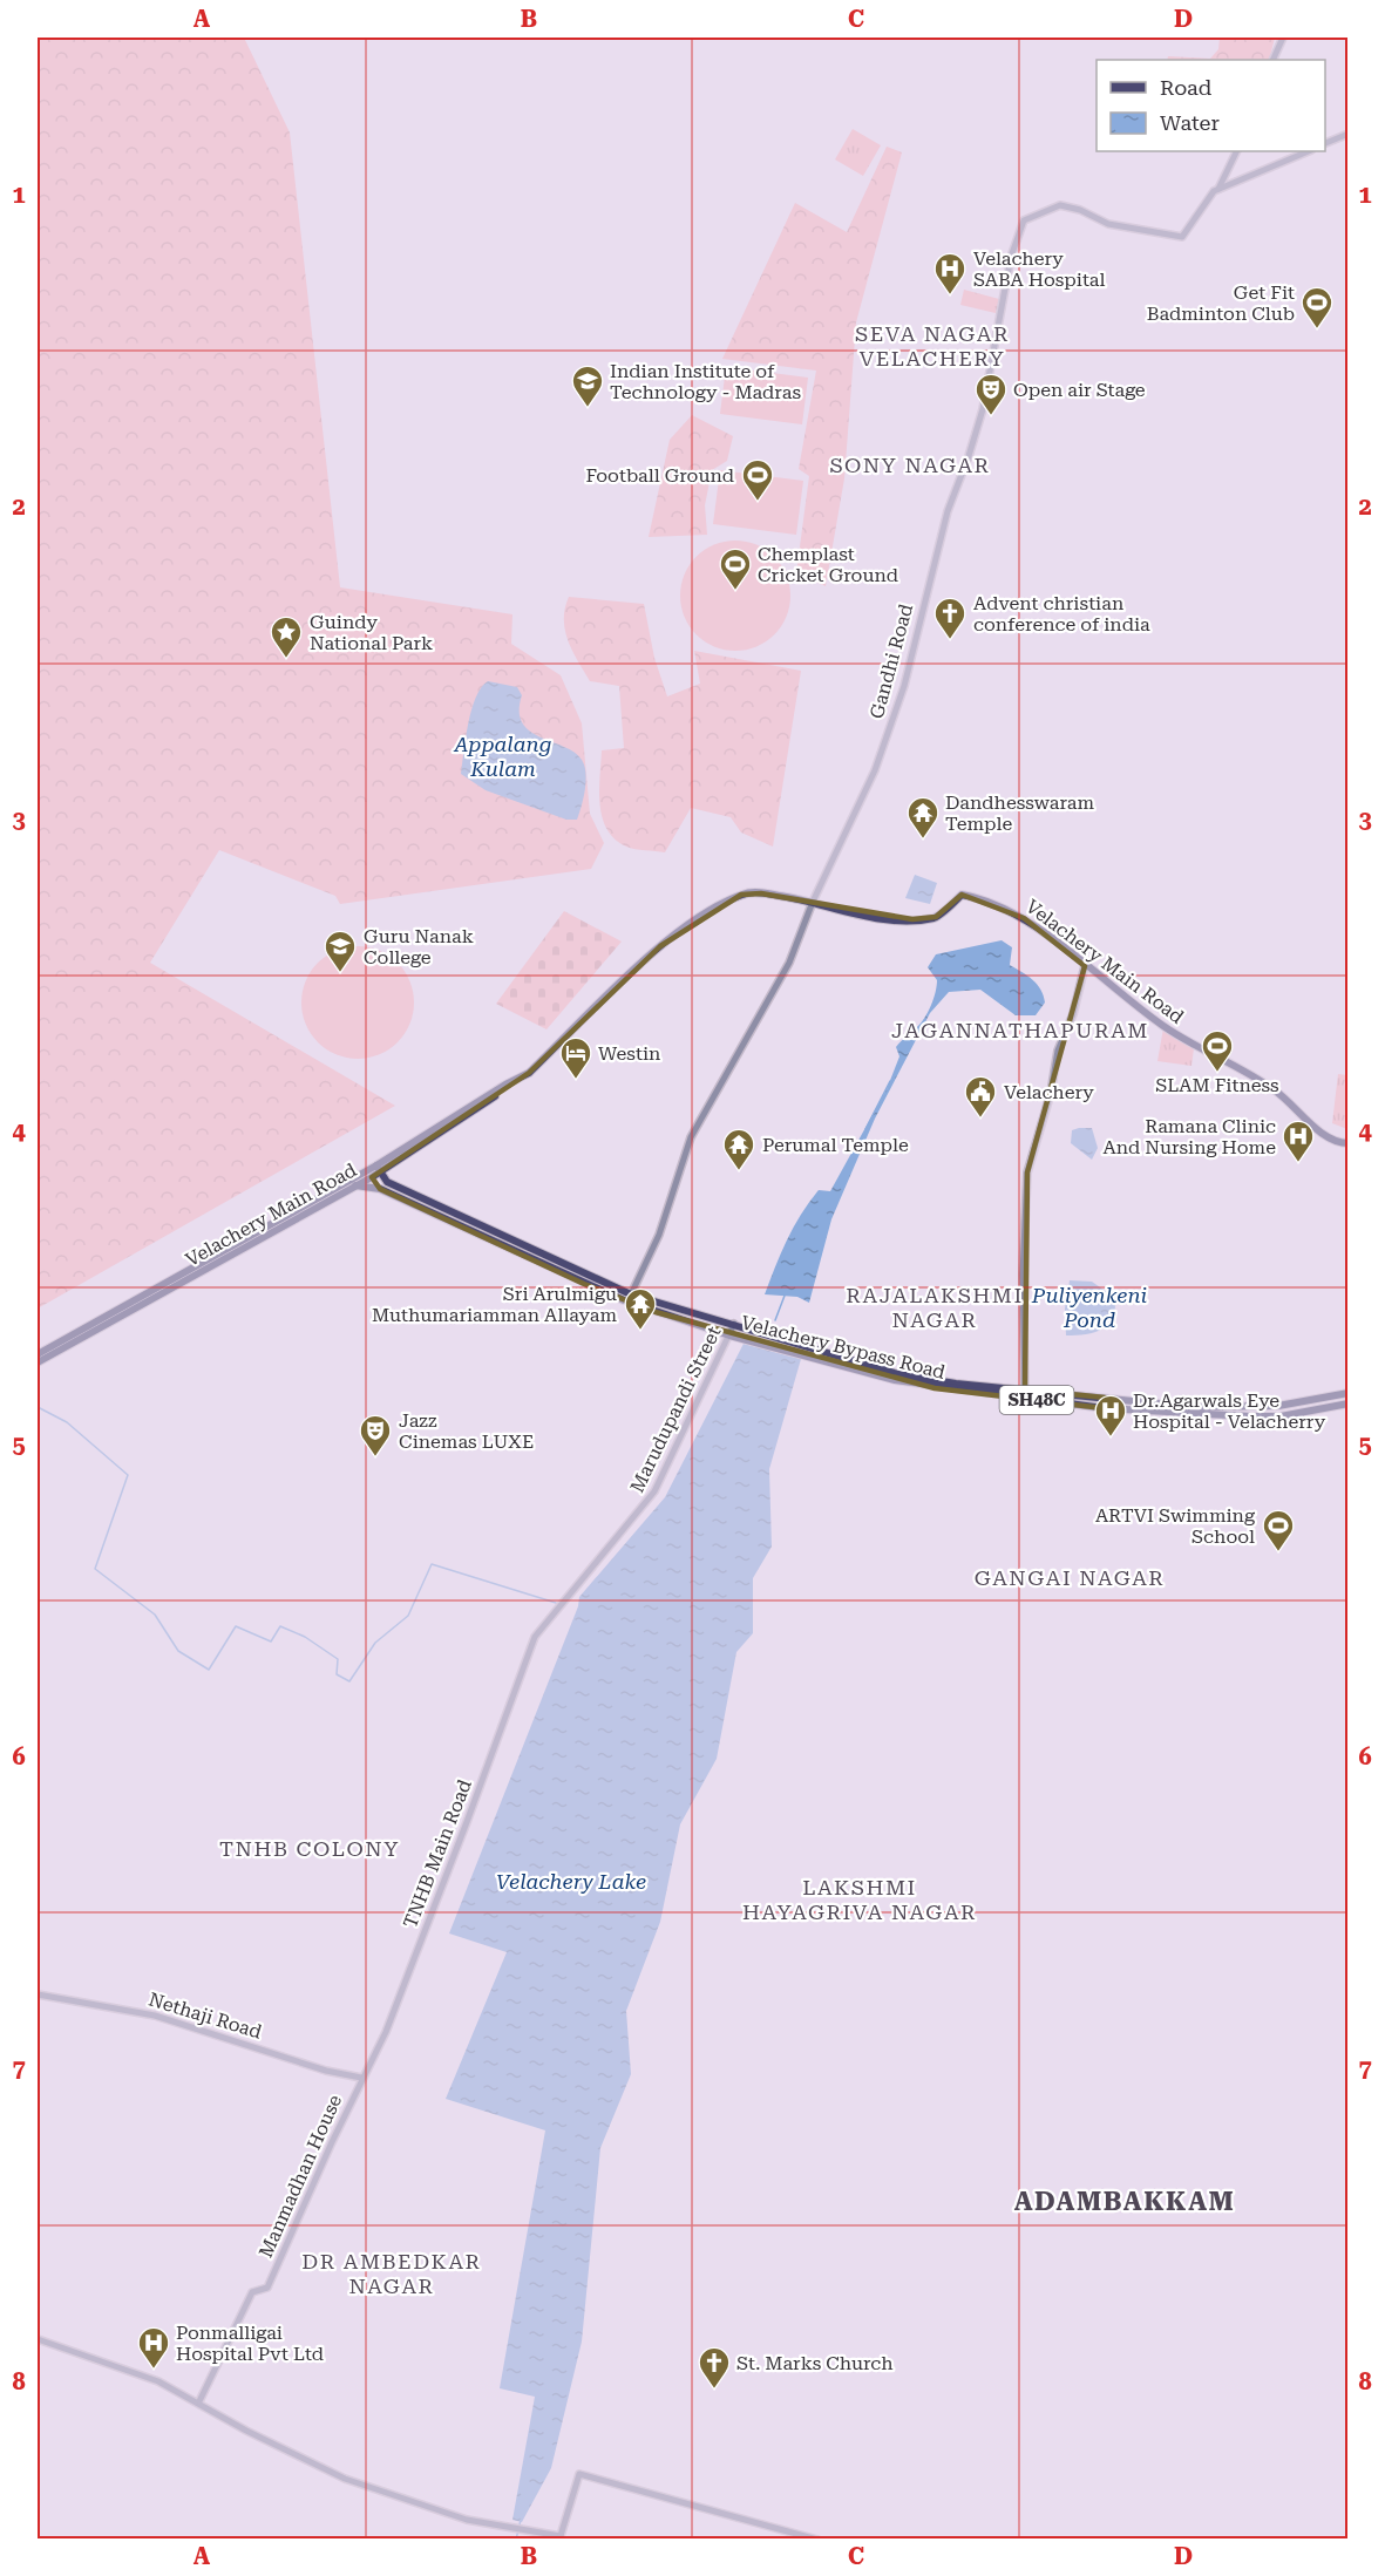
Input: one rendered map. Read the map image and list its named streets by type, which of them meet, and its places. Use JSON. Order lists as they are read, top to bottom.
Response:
{
  "streets": {
    "main road": ["Velachery Main Road", "Velachery Bypass Road", "SH48C"],
    "street": [
      "Gandhi Road",
      "Marudupandi Street",
      "TNHB Main Road",
      "Nethaji Road",
      "Manmadhan House"
    ]
  },
  "crossings": [
    ["Gandhi Road", "Velachery Main Road"],
    ["Gandhi Road", "Velachery Bypass Road"],
    ["Velachery Main Road", "Velachery Bypass Road"],
    ["Velachery Bypass Road", "Marudupandi Street"],
    ["Marudupandi Street", "TNHB Main Road"],
    ["TNHB Main Road", "Nethaji Road"],
    ["TNHB Main Road", "Manmadhan House"],
    ["Nethaji Road", "Manmadhan House"]
  ],
  "districts": [
    "SEVA NAGAR VELACHERY",
    "SONY NAGAR",
    "JAGANNATHAPURAM",
    "RAJALAKSHMI NAGAR",
    "GANGAI NAGAR",
    "TNHB COLONY",
    "LAKSHMI HAYAGRIVA NAGAR",
    "ADAMBAKKAM",
    "DR AMBEDKAR NAGAR"
  ],
  "water": ["Appalang Kulam", "Puliyenkeni Pond", "Velachery Lake"],
  "places": {
    "hospital": [
      "Velachery SABA Hospital",
      "Ramana Clinic And Nursing Home",
      "Dr.Agarwals Eye Hospital - Velacherry",
      "Ponmalligai Hospital Pvt Ltd"
    ],
    "sports": [
      "Get Fit Badminton Club",
      "Football Ground",
      "Chemplast Cricket Ground",
      "SLAM Fitness",
      "ARTVI Swimming School"
    ],
    "school or university": ["Indian Institute of Technology - Madras", "Guru Nanak College"],
    "theatre": ["Open air Stage", "Jazz Cinemas LUXE"],
    "church": ["Advent christian conference of india", "St. Marks Church"],
    "place": ["Guindy National Park"],
    "temple": ["Dandhesswaram Temple", "Perumal Temple", "Sri Arulmigu Muthumariamman Allayam"],
    "hotel": ["Westin"],
    "public building": ["Velachery"]
  },
  "legend": ["Road", "Water"],
  "grid": {
    "columns": [
      "A",
      "B",
      "C",
      "D"
    ],
    "rows": [
      "1",
      "2",
      "3",
      "4",
      "5",
      "6",
      "7",
      "8"
    ]
  }
}
